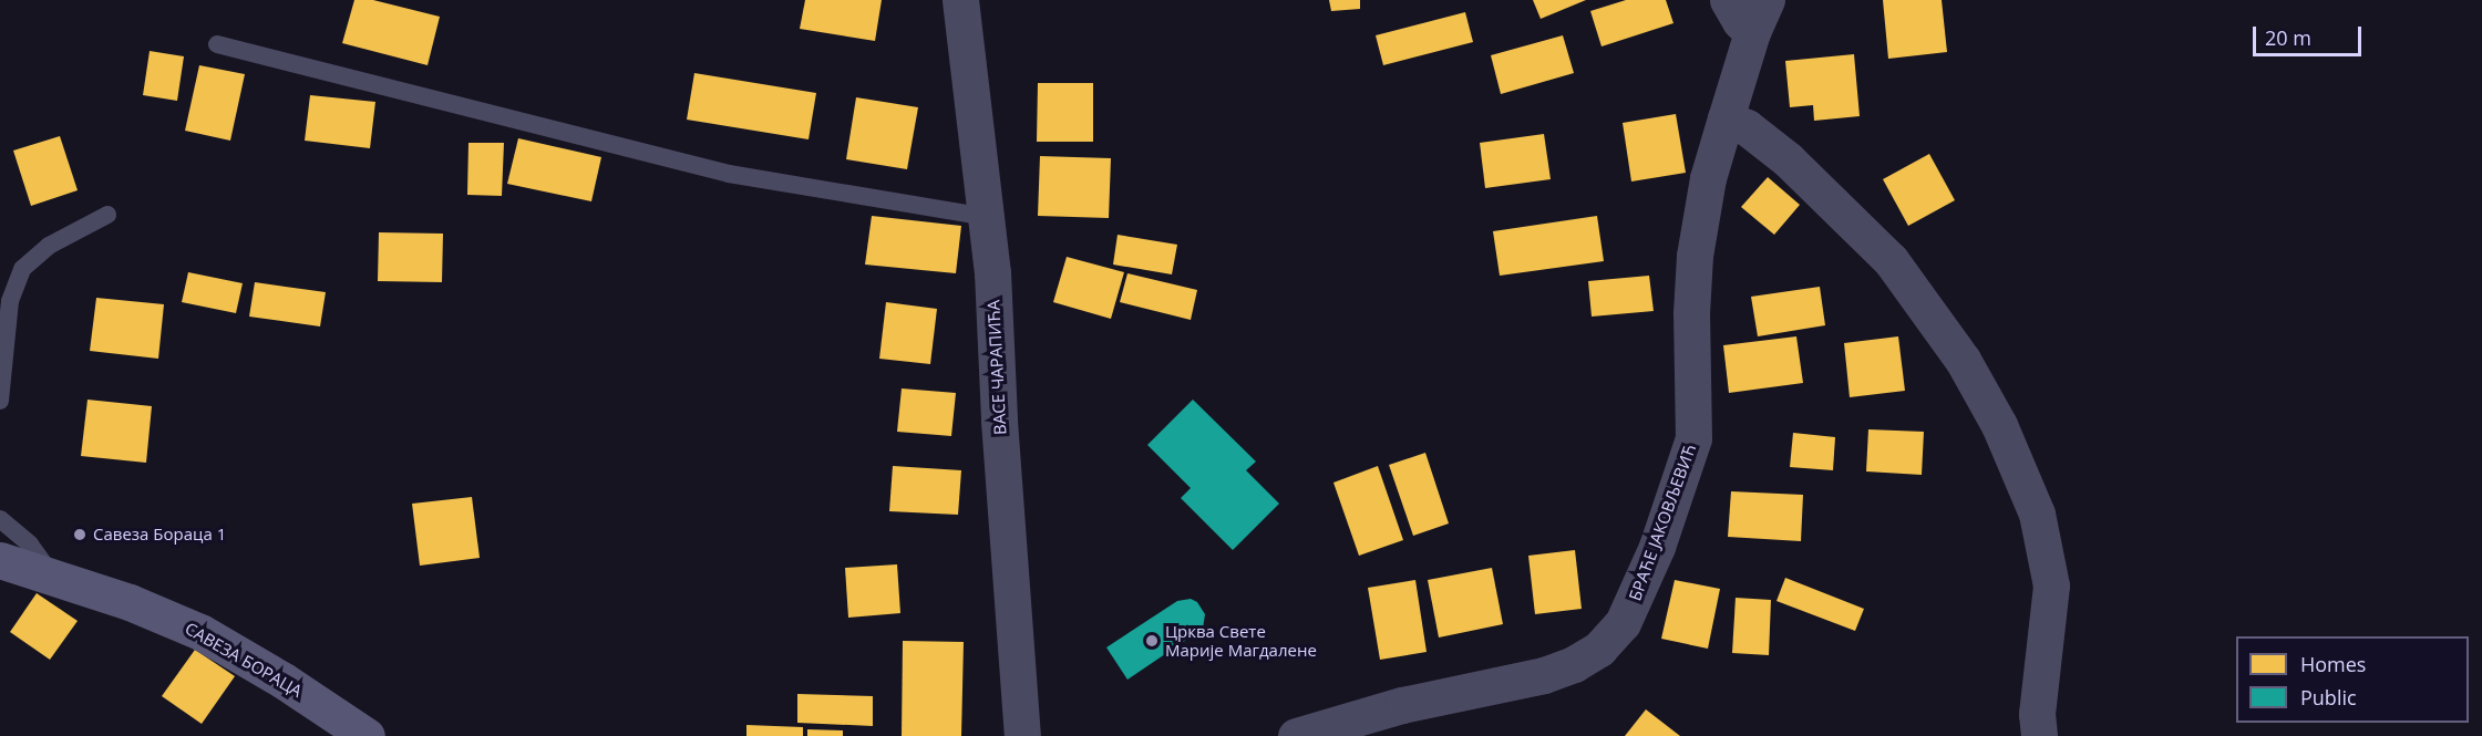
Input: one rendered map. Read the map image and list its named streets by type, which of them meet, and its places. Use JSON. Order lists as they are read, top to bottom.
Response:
{
  "streets": {
    "street": ["ВАСЕ ЧАРАПИЋА", "БРАЋЕ ЈАКОВЉЕВИЋ", "САВЕЗА БОРАЦА"]
  },
  "places": ["Савеза Бораца 1", "Црква Свете Марије Магдалене"],
  "legend": ["Homes", "Public"],
  "scale_bar": "20 m"
}
